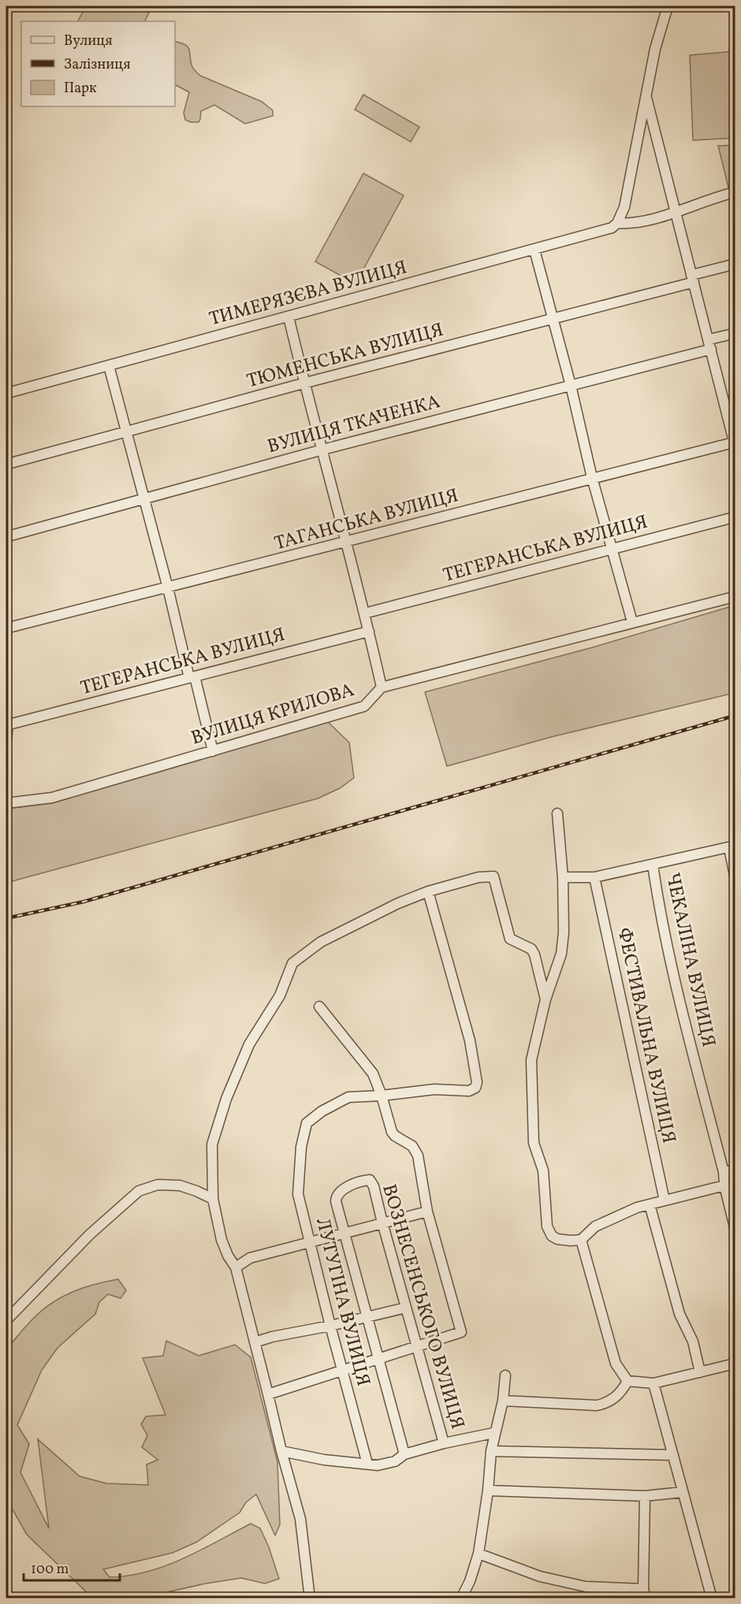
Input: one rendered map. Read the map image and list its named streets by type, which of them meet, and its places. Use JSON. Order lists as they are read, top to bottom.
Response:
{
  "streets": {
    "street": [
      "ТИМЕРЯЗЄВА ВУЛИЦЯ",
      "ТЮМЕНСЬКА ВУЛИЦЯ",
      "ВУЛИЦЯ ТКАЧЕНКА",
      "ТАГАНСЬКА ВУЛИЦЯ",
      "ТЕГЕРАНСЬКА ВУЛИЦЯ",
      "ВУЛИЦЯ КРИЛОВА",
      "ЧЕКАЛІНА ВУЛИЦЯ",
      "ФЕСТИВАЛЬНА ВУЛИЦЯ",
      "ЛУТУГІНА ВУЛИЦЯ",
      "ВОЗНЕСЕНСЬКОГО ВУЛИЦЯ"
    ]
  },
  "legend": ["Вулиця", "Залізниця", "Парк"],
  "scale_bar": "100 m"
}
